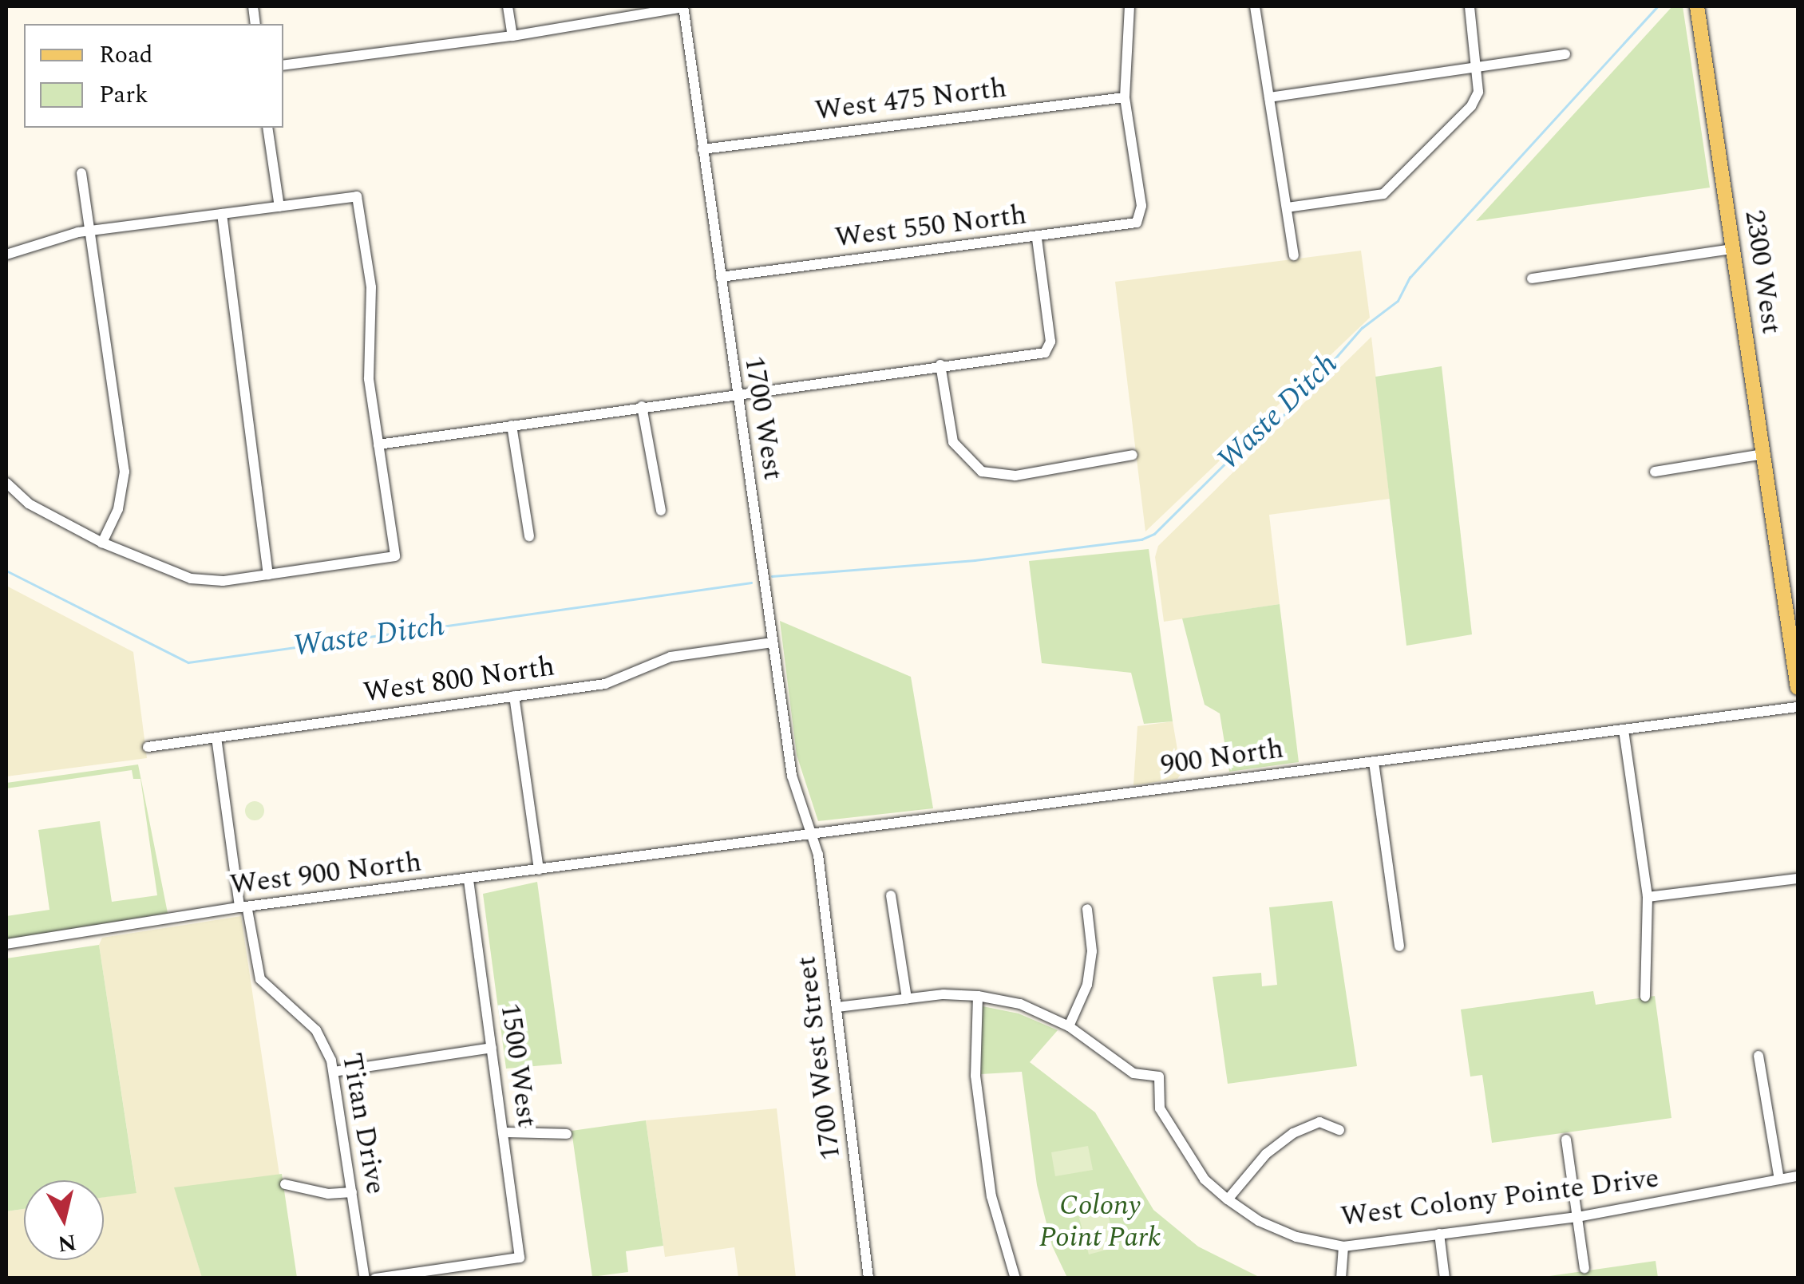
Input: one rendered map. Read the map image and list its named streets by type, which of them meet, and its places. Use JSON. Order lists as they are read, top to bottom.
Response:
{
  "streets": {
    "main road": ["2300 West"],
    "street": [
      "West 475 North",
      "West 550 North",
      "1700 West",
      "West 800 North",
      "900 North",
      "West 900 North",
      "1700 West Street",
      "1500 West",
      "Titan Drive",
      "West Colony Pointe Drive"
    ]
  },
  "crossings": [
    ["West 475 North", "West 550 North"],
    ["West 475 North", "1700 West"],
    ["West 550 North", "1700 West"],
    ["1700 West", "West 800 North"],
    ["1700 West", "900 North"],
    ["1700 West", "1700 West Street"],
    ["West 800 North", "Titan Drive"],
    ["900 North", "West 900 North"],
    ["900 North", "1700 West Street"],
    ["West 900 North", "1500 West"],
    ["West 900 North", "Titan Drive"],
    ["1700 West Street", "West Colony Pointe Drive"]
  ],
  "water": ["Waste Ditch"],
  "parks": ["Colony Point Park"],
  "legend": ["Road", "Park"],
  "north": "bottom"
}
